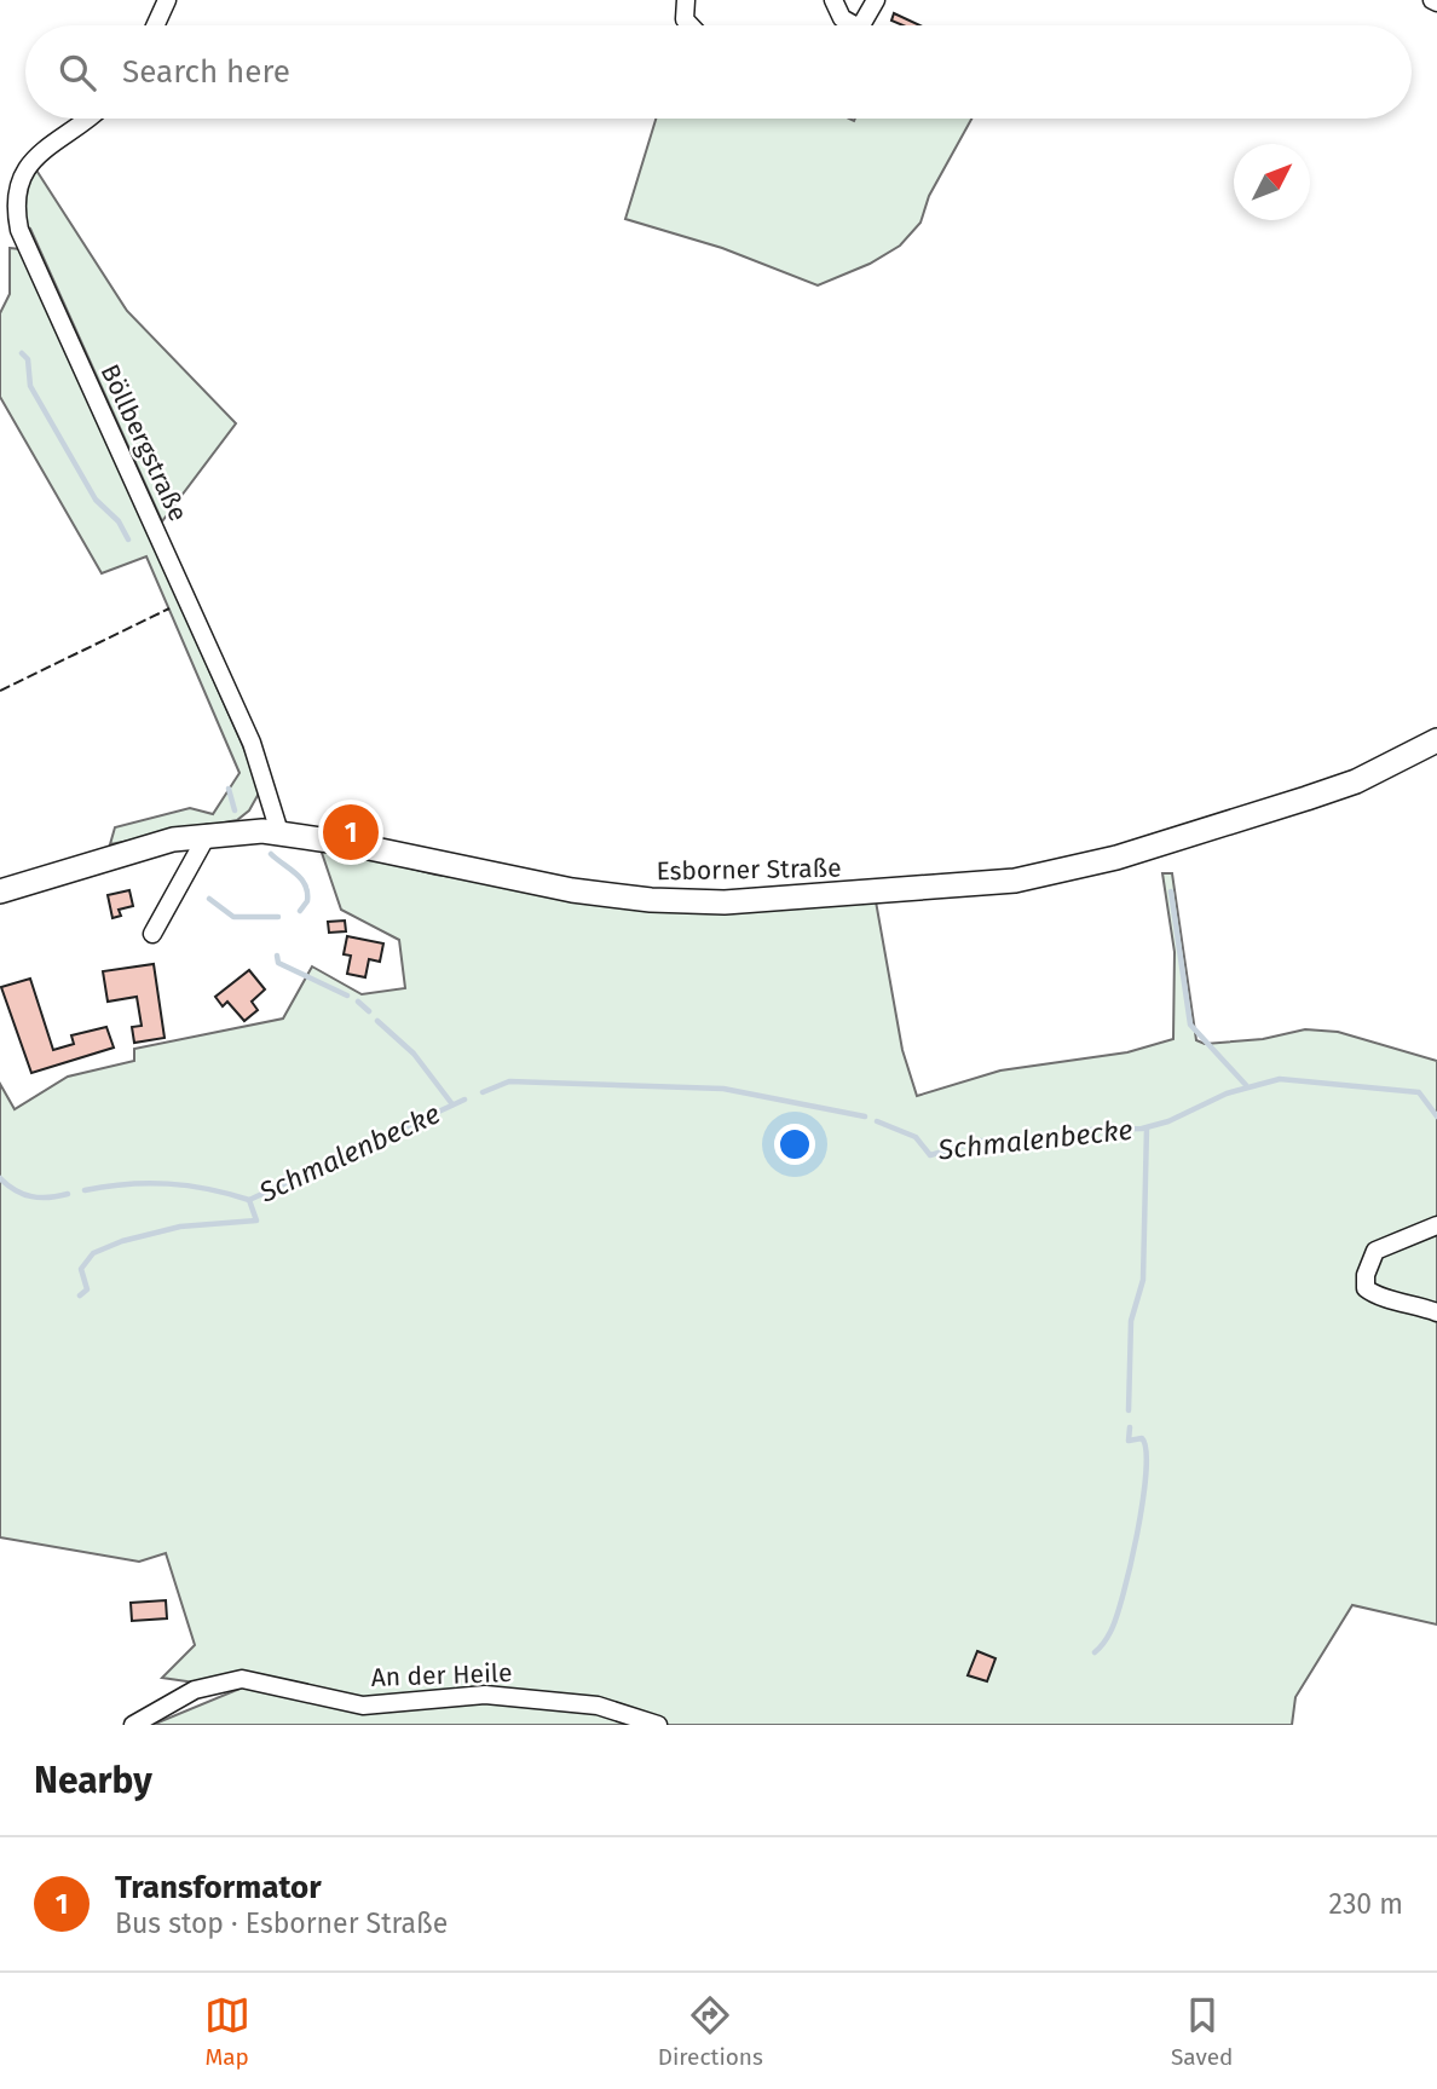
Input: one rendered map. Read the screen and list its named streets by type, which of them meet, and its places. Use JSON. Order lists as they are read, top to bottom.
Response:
{
  "streets": {
    "main road": ["Esborner Straße"],
    "street": ["Böllbergstraße", "An der Heile"]
  },
  "crossings": [
    ["Böllbergstraße", "Esborner Straße"]
  ],
  "water": ["Schmalenbecke"],
  "north": "top right",
  "page": {
    "search": "Search here",
    "pins": "1",
    "heading": "Nearby",
    "list": [
      {
        "mark": "1",
        "name": "Transformator",
        "note": "Bus stop · Esborner Straße",
        "value": "230 m"
      }
    ],
    "nav": ["Map", "Directions", "Saved"]
  }
}
